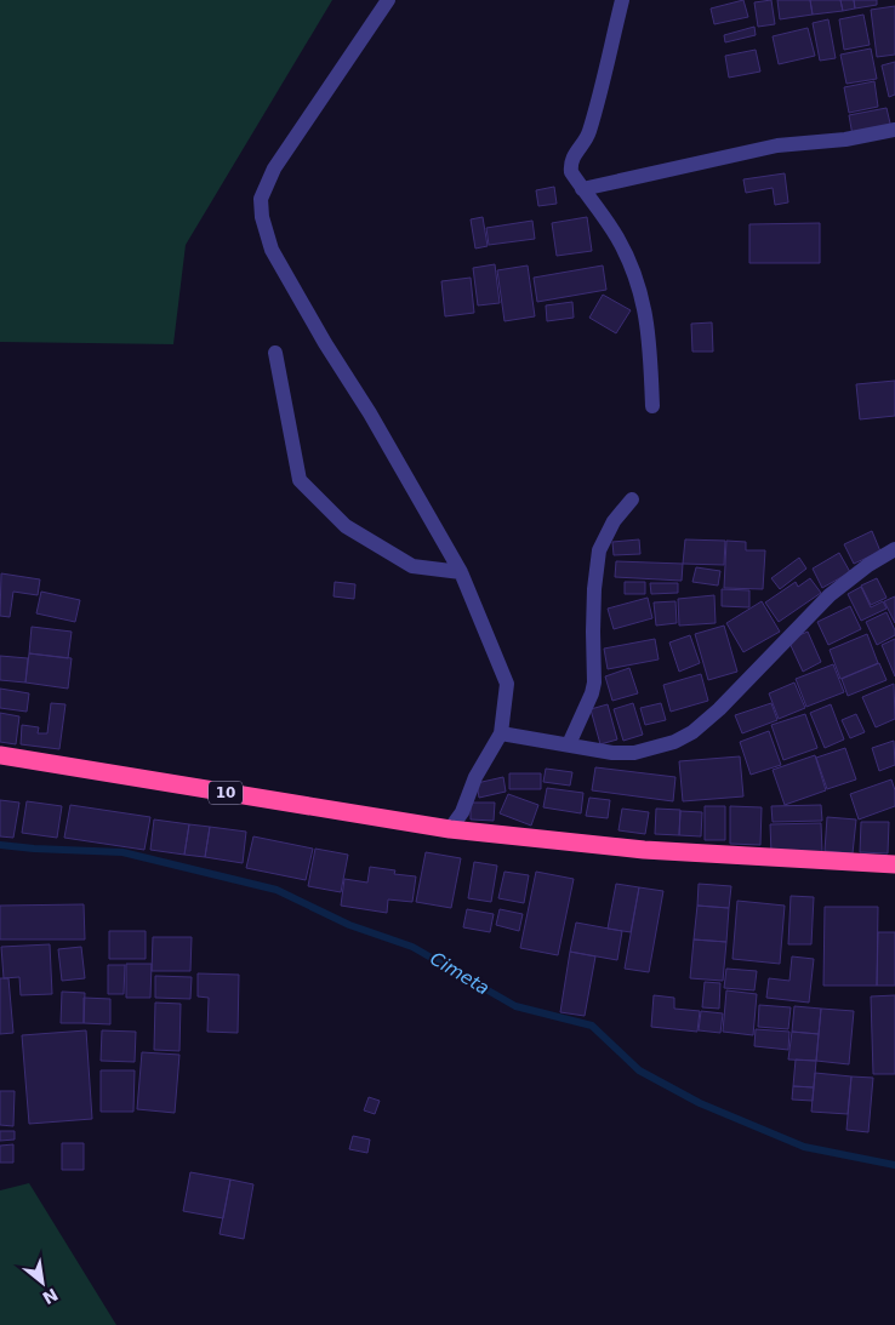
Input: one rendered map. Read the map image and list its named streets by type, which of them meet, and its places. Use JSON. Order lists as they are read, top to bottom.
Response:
{
  "streets": {
    "highway": ["10"]
  },
  "water": ["Cimeta"],
  "north": "bottom right"
}
